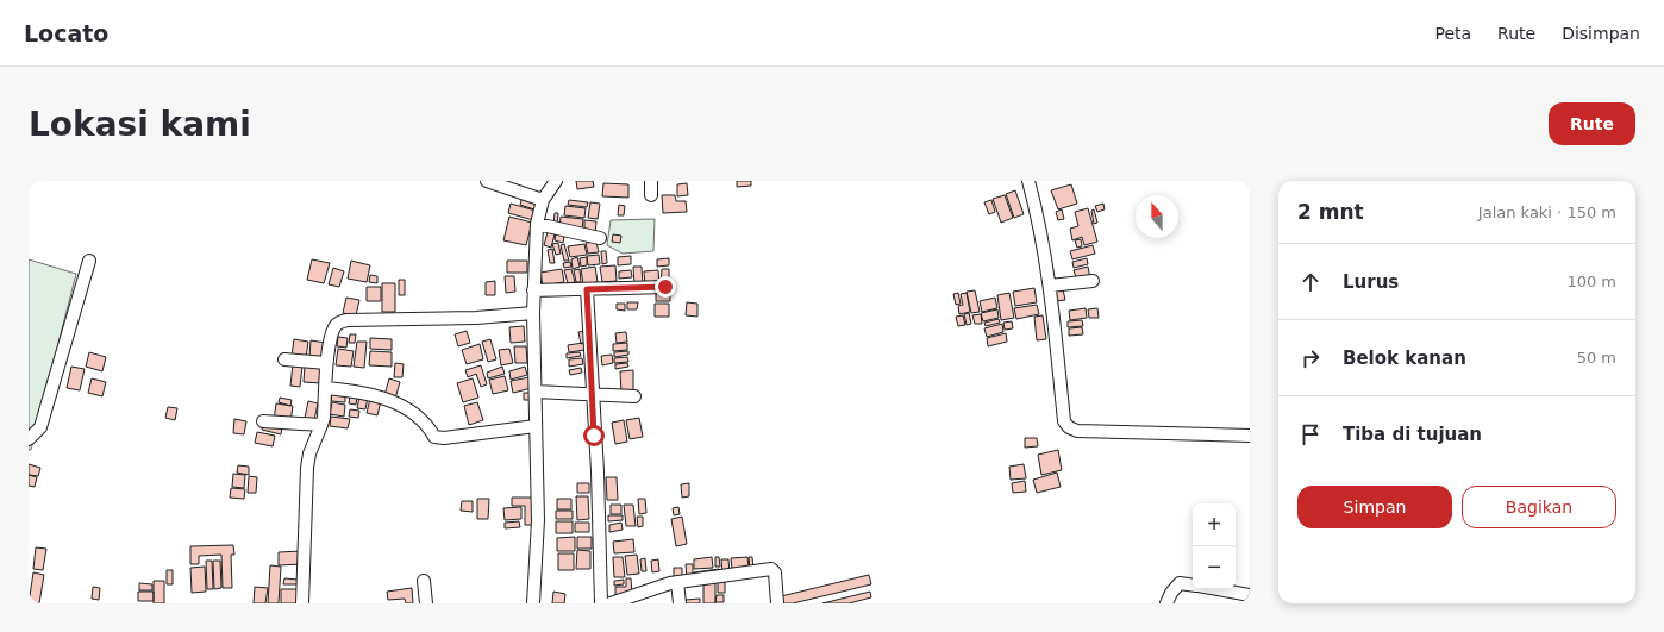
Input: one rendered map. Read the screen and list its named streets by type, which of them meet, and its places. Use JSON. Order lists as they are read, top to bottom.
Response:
{
  "north": "top",
  "page": {
    "header": "Locato",
    "nav": ["Peta", "Rute", "Disimpan"],
    "buttons": [
      "Rute",
      ["Simpan", "Bagikan"]
    ],
    "title": "Lokasi kami",
    "heading": ["2 mnt", "Jalan kaki · 150 m"],
    "list": [
      ["Lurus", "100 m"],
      ["Belok kanan", "50 m"],
      "Tiba di tujuan"
    ],
    "map_buttons": ["+", "−"]
  }
}
